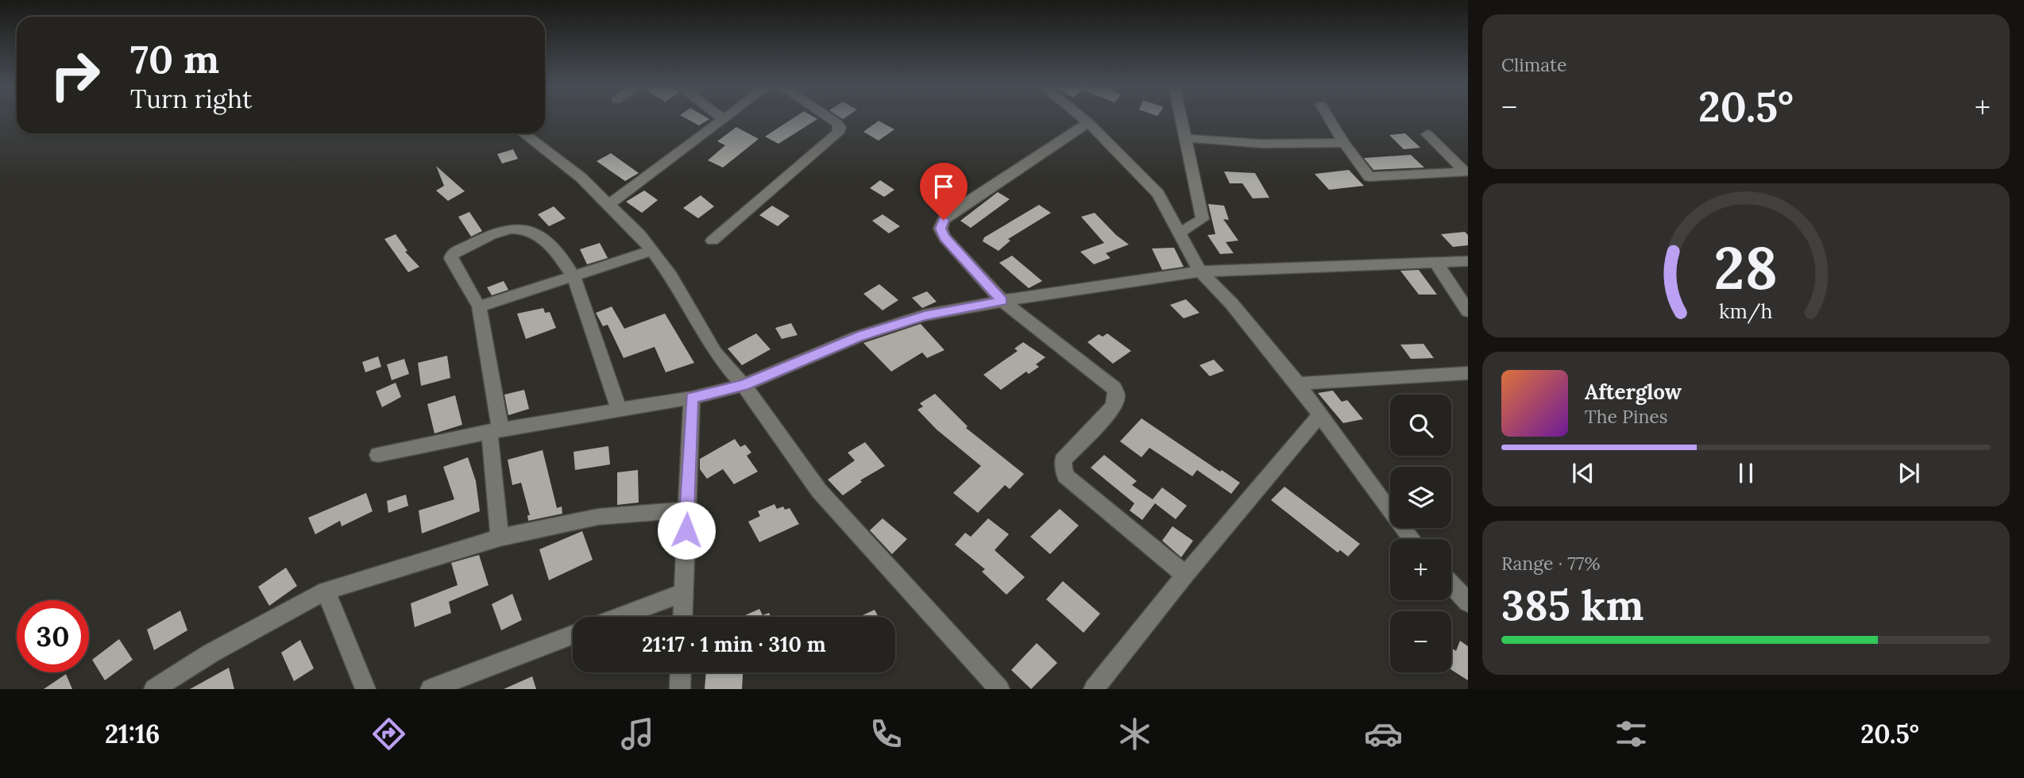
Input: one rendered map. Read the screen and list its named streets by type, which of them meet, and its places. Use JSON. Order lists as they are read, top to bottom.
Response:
{
  "page": {
    "tile": [
      "Climate",
      ["Range · 77%", "385 km"]
    ],
    "turn": ["70 m", "Turn right"],
    "heat": ["−", "20.5°", "+"],
    "song": ["Afterglow", "The Pines"],
    "map_buttons": ["+", "−"],
    "limit": "30",
    "trip": "21:17 · 1 min · 310 m",
    "tabs": ["21:16", "20.5°"],
    "gauge": ["28", "km/h"]
  }
}
